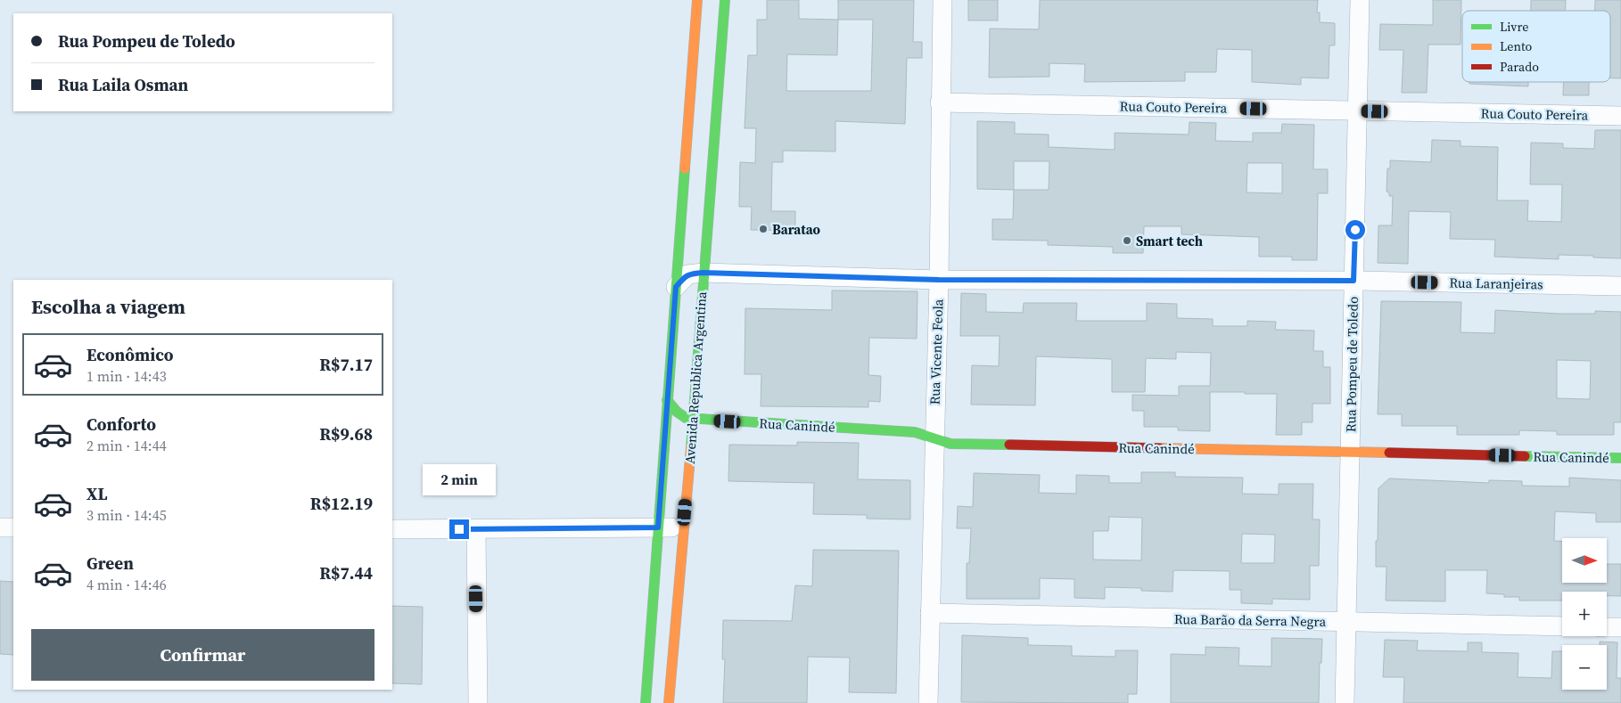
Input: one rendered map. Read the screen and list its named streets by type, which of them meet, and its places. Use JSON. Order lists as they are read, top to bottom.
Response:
{
  "streets": {
    "main road": ["Avenida Republica Argentina", "Rua Canindé"],
    "street": [
      "Rua Couto Pereira",
      "Rua Laranjeiras",
      "Rua Vicente Feola",
      "Rua Pompeu de Toledo",
      "Rua Barão da Serra Negra"
    ]
  },
  "crossings": [
    ["Rua Couto Pereira", "Rua Vicente Feola"],
    ["Rua Couto Pereira", "Rua Pompeu de Toledo"],
    ["Rua Laranjeiras", "Rua Vicente Feola"],
    ["Rua Laranjeiras", "Rua Pompeu de Toledo"],
    ["Rua Laranjeiras", "Avenida Republica Argentina"],
    ["Rua Vicente Feola", "Rua Canindé"],
    ["Rua Vicente Feola", "Rua Barão da Serra Negra"],
    ["Rua Pompeu de Toledo", "Rua Canindé"],
    ["Rua Pompeu de Toledo", "Rua Barão da Serra Negra"],
    ["Avenida Republica Argentina", "Rua Canindé"]
  ],
  "places": ["Baratao", "Smart tech"],
  "legend": ["Livre", "Lento", "Parado"],
  "north": "right",
  "page": {
    "banner": ["Rua Pompeu de Toledo", "Rua Laila Osman"],
    "heading": "Escolha a viagem",
    "list": [
      {
        "name": "Econômico",
        "note": "1 min · 14:43",
        "value": "R$7.17"
      },
      {
        "name": "Conforto",
        "note": "2 min · 14:44",
        "value": "R$9.68"
      },
      {
        "name": "XL",
        "note": "3 min · 14:45",
        "value": "R$12.19"
      },
      {
        "name": "Green",
        "note": "4 min · 14:46",
        "value": "R$7.44"
      }
    ],
    "bubble": "2 min",
    "map_buttons": ["+", "−"],
    "buttons": "Confirmar"
  }
}
